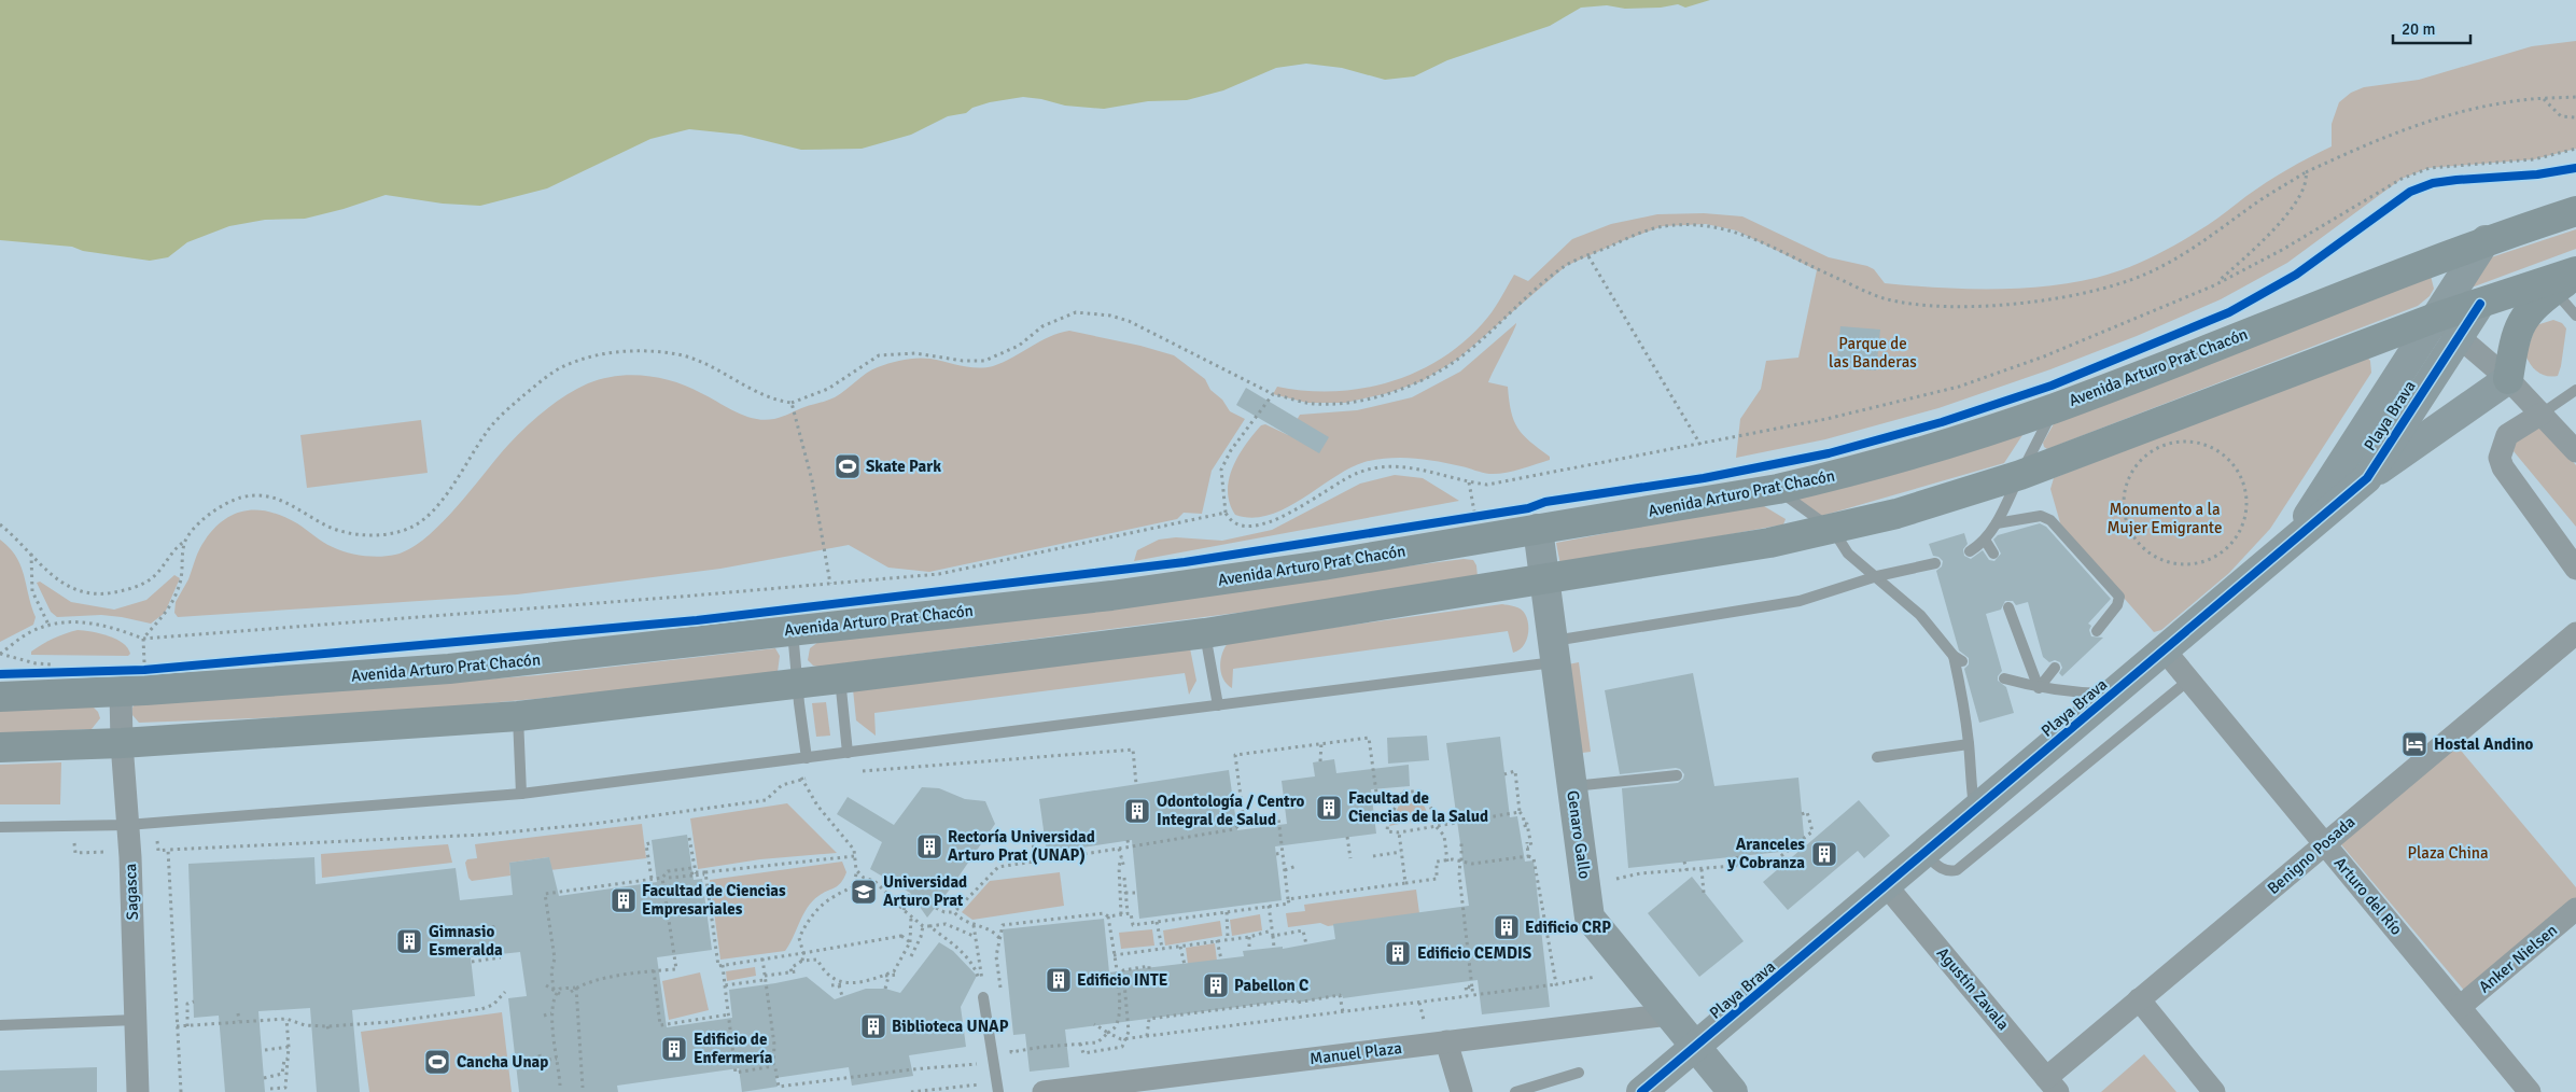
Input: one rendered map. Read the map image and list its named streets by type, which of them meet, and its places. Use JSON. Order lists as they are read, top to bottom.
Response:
{
  "streets": {
    "main road": ["Avenida Arturo Prat Chacón"],
    "street": [
      "Playa Brava",
      "Genaro Gallo",
      "Benigno Posada",
      "Sagasca",
      "Arturo del Río",
      "Anker Nielsen",
      "Agustín Zavala",
      "Manuel Plaza"
    ]
  },
  "crossings": [
    ["Avenida Arturo Prat Chacón", "Playa Brava"],
    ["Avenida Arturo Prat Chacón", "Genaro Gallo"],
    ["Avenida Arturo Prat Chacón", "Sagasca"],
    ["Playa Brava", "Genaro Gallo"],
    ["Playa Brava", "Arturo del Río"],
    ["Playa Brava", "Agustín Zavala"],
    ["Genaro Gallo", "Manuel Plaza"],
    ["Benigno Posada", "Arturo del Río"],
    ["Benigno Posada", "Agustín Zavala"],
    ["Arturo del Río", "Anker Nielsen"]
  ],
  "parks": ["Parque de las Banderas", "Monumento a la Mujer Emigrante", "Plaza China"],
  "places": {
    "sports": ["Skate Park", "Cancha Unap"],
    "hotel": ["Hostal Andino"],
    "building": [
      "Facultad de Ciencias de la Salud",
      "Odontología / Centro Integral de Salud",
      "Rectoría Universidad Arturo Prat (UNAP)",
      "Aranceles y Cobranza",
      "Facultad de Ciencias Empresariales",
      "Edificio CRP",
      "Gimnasio Esmeralda",
      "Edificio CEMDIS",
      "Edificio INTE",
      "Pabellon C",
      "Biblioteca UNAP",
      "Edificio de Enfermería"
    ],
    "school or university": ["Universidad Arturo Prat"]
  },
  "scale_bar": "20 m"
}
